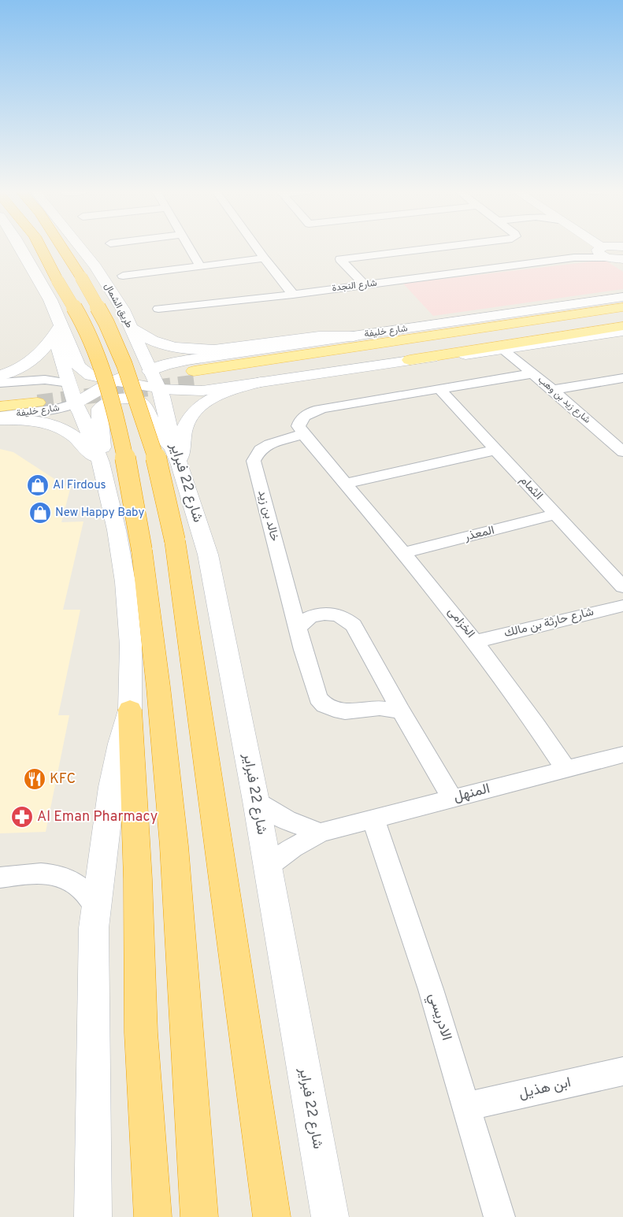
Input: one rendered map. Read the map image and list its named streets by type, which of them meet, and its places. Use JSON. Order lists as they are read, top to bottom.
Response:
{
  "streets": {
    "highway": ["شارع 22 فبراير"],
    "main road": ["طريق الشمال", "شارع خليفة"],
    "street": [
      "شارع النجدة",
      "شارع زيد بن وهب",
      "الثمام",
      "خالد بن زيد",
      "المعذر",
      "الخزامى",
      "شارع حارثة بن مالك",
      "المنهل",
      "الادريسي",
      "ابن هذيل"
    ]
  },
  "crossings": [
    ["طريق الشمال", "شارع خليفة"],
    ["طريق الشمال", "شارع 22 فبراير"],
    ["شارع 22 فبراير", "المنهل"],
    ["الثمام", "المعذر"],
    ["خالد بن زيد", "الخزامى"],
    ["المعذر", "الخزامى"],
    ["الخزامى", "شارع حارثة بن مالك"],
    ["الخزامى", "المنهل"],
    ["المنهل", "الادريسي"],
    ["الادريسي", "ابن هذيل"]
  ],
  "places": {
    "shop": ["Al Firdous", "New Happy Baby"],
    "restaurant": ["KFC"],
    "pharmacy": ["Al Eman Pharmacy"]
  }
}
